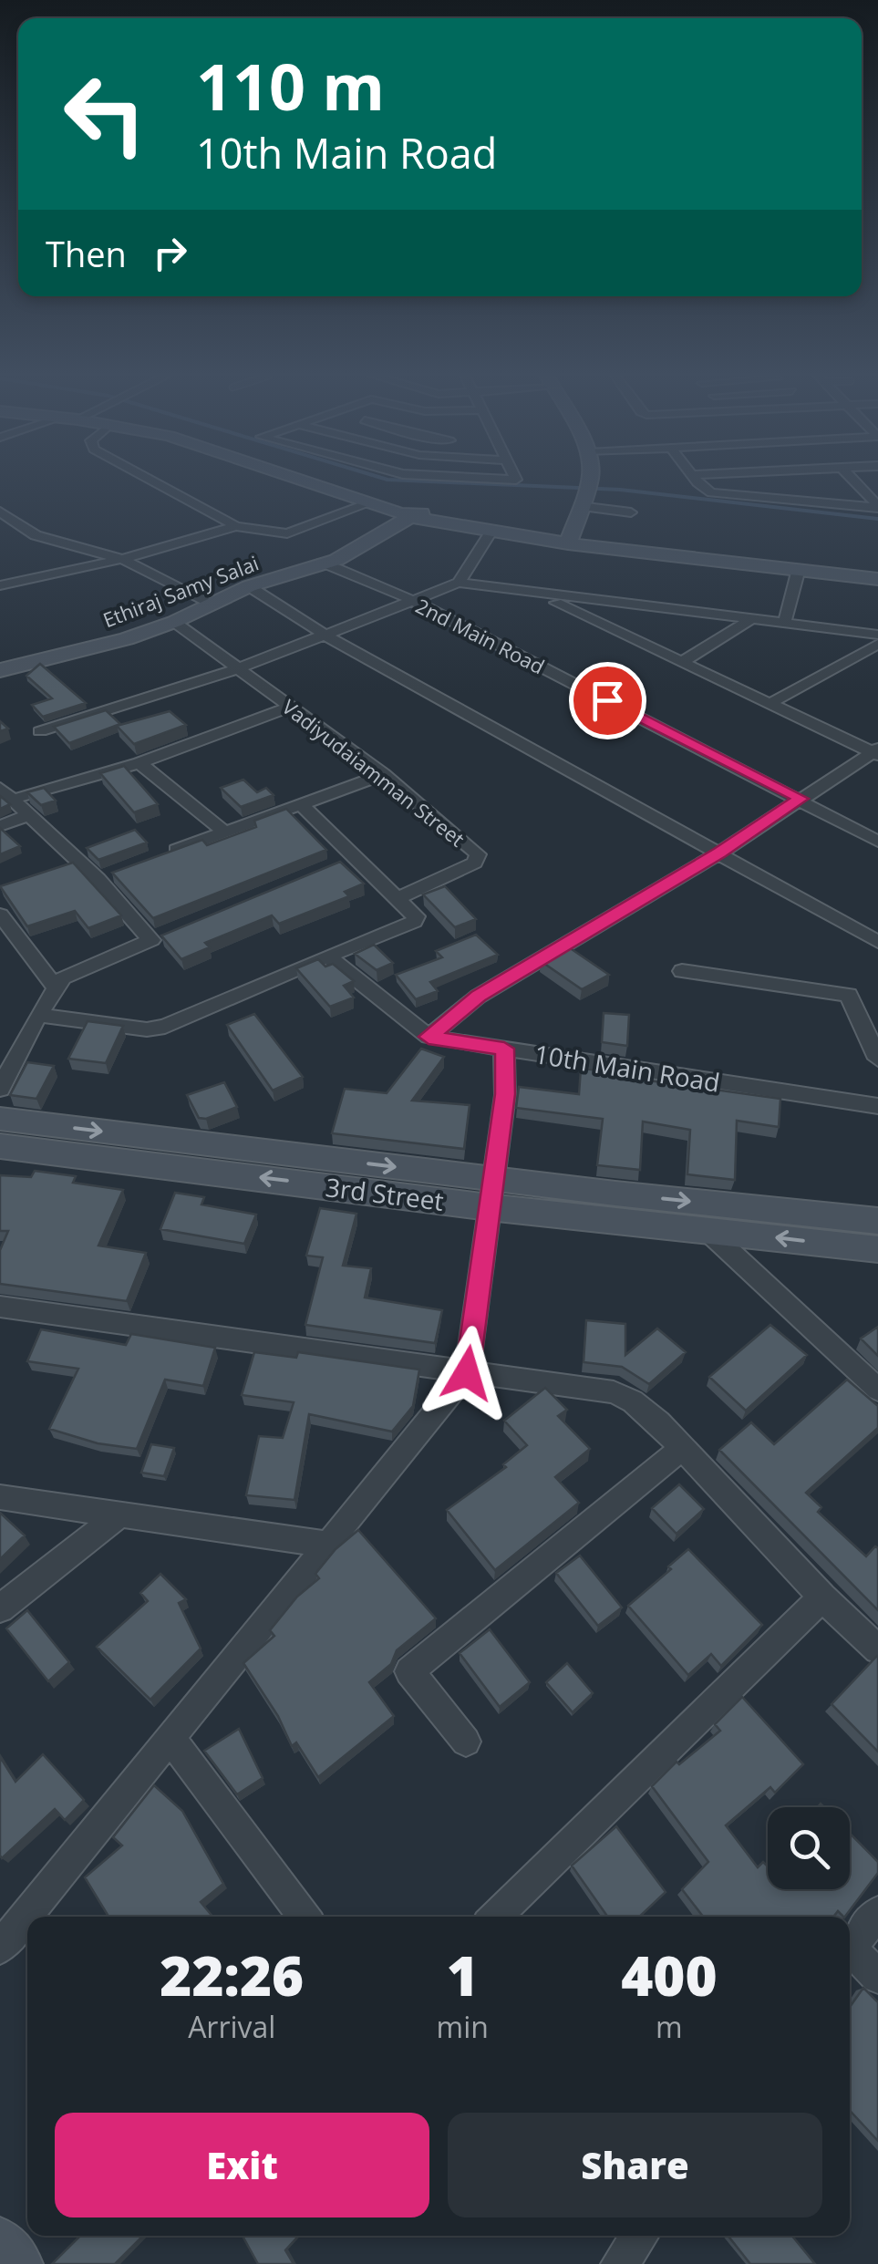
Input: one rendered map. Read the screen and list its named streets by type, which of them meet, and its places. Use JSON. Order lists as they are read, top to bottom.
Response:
{
  "streets": {
    "street": [
      "Ethiraj Samy Salai",
      "2nd Main Road",
      "Vadiyudaiamman Street",
      "10th Main Road",
      "3rd Street"
    ]
  },
  "crossings": [
    ["Ethiraj Samy Salai", "2nd Main Road"],
    ["Ethiraj Samy Salai", "Vadiyudaiamman Street"]
  ],
  "page": {
    "turn": ["110 m", "10th Main Road"],
    "then": "Then",
    "eta": [
      "22:26",
      "Arrival",
      "1",
      "min",
      "400",
      "m"
    ],
    "buttons": ["Exit", "Share"]
  }
}
